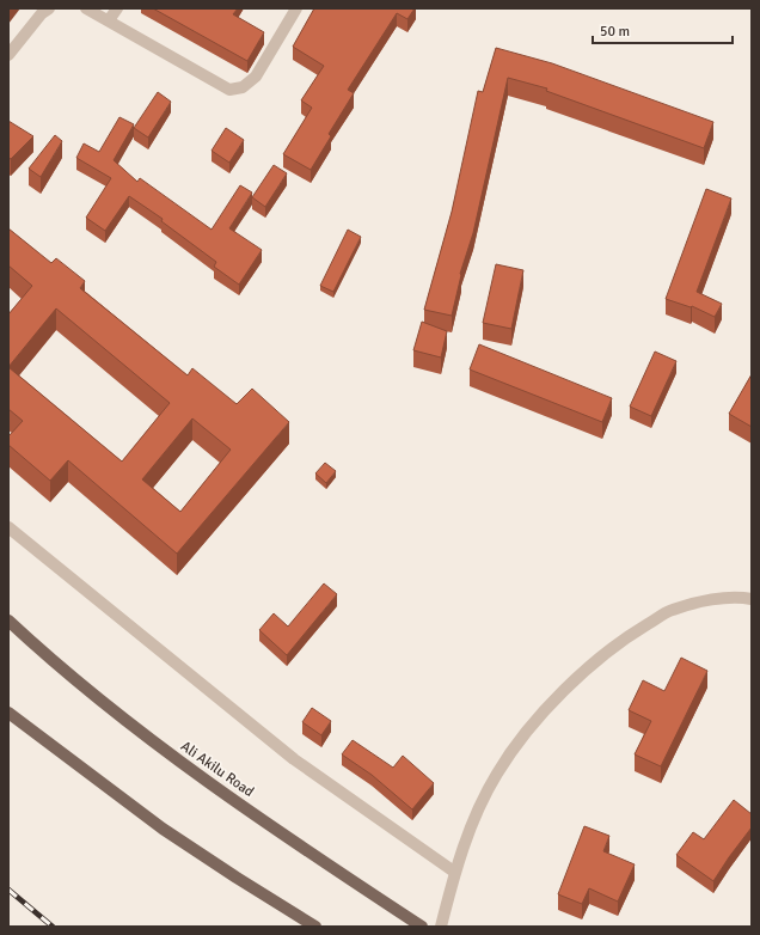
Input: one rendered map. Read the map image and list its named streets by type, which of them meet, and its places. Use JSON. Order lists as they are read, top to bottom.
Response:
{
  "streets": {
    "main road": ["Ali Akilu Road"]
  },
  "scale_bar": "50 m"
}
